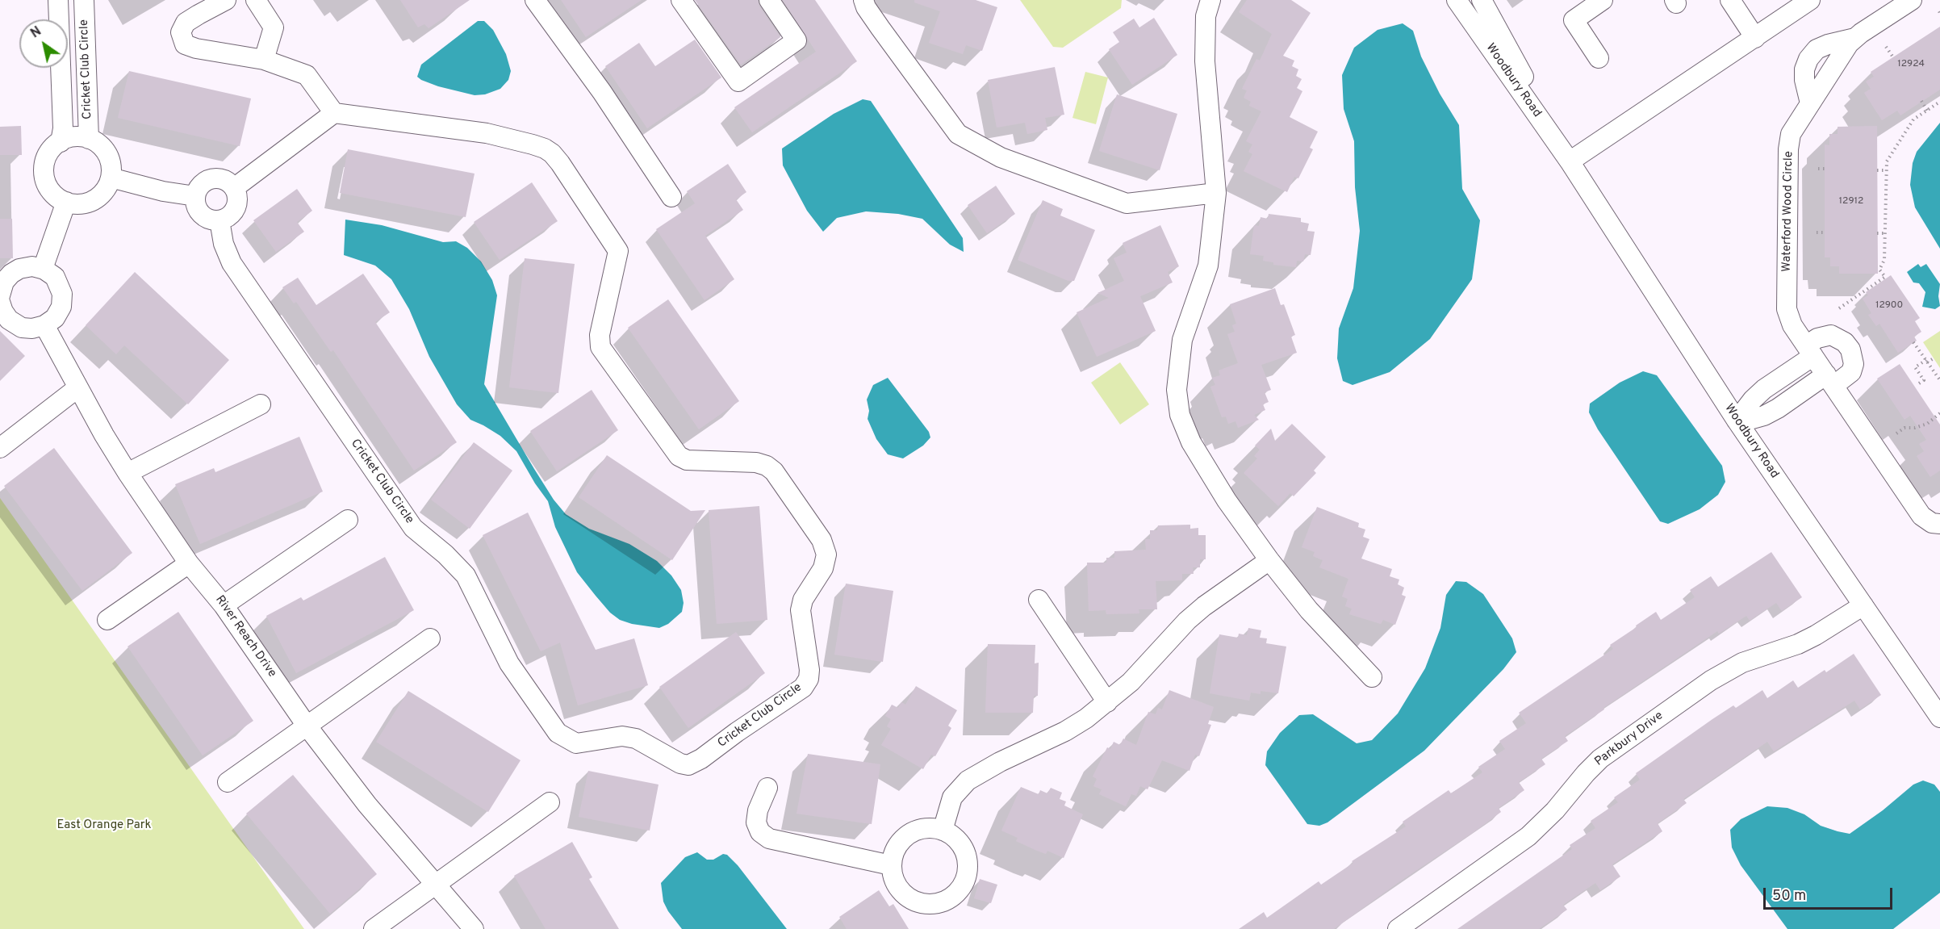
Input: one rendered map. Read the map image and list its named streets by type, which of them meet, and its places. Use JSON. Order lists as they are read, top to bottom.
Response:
{
  "streets": {
    "street": [
      "Cricket Club Circle",
      "Woodbury Road",
      "Waterford Wood Circle",
      "River Reach Drive",
      "Parkbury Drive"
    ]
  },
  "crossings": [
    ["Woodbury Road", "Parkbury Drive"]
  ],
  "parks": ["East Orange Park"],
  "house_numbers": ["12924", "12912", "12900"],
  "scale_bar": "50 m",
  "north": "top left"
}
